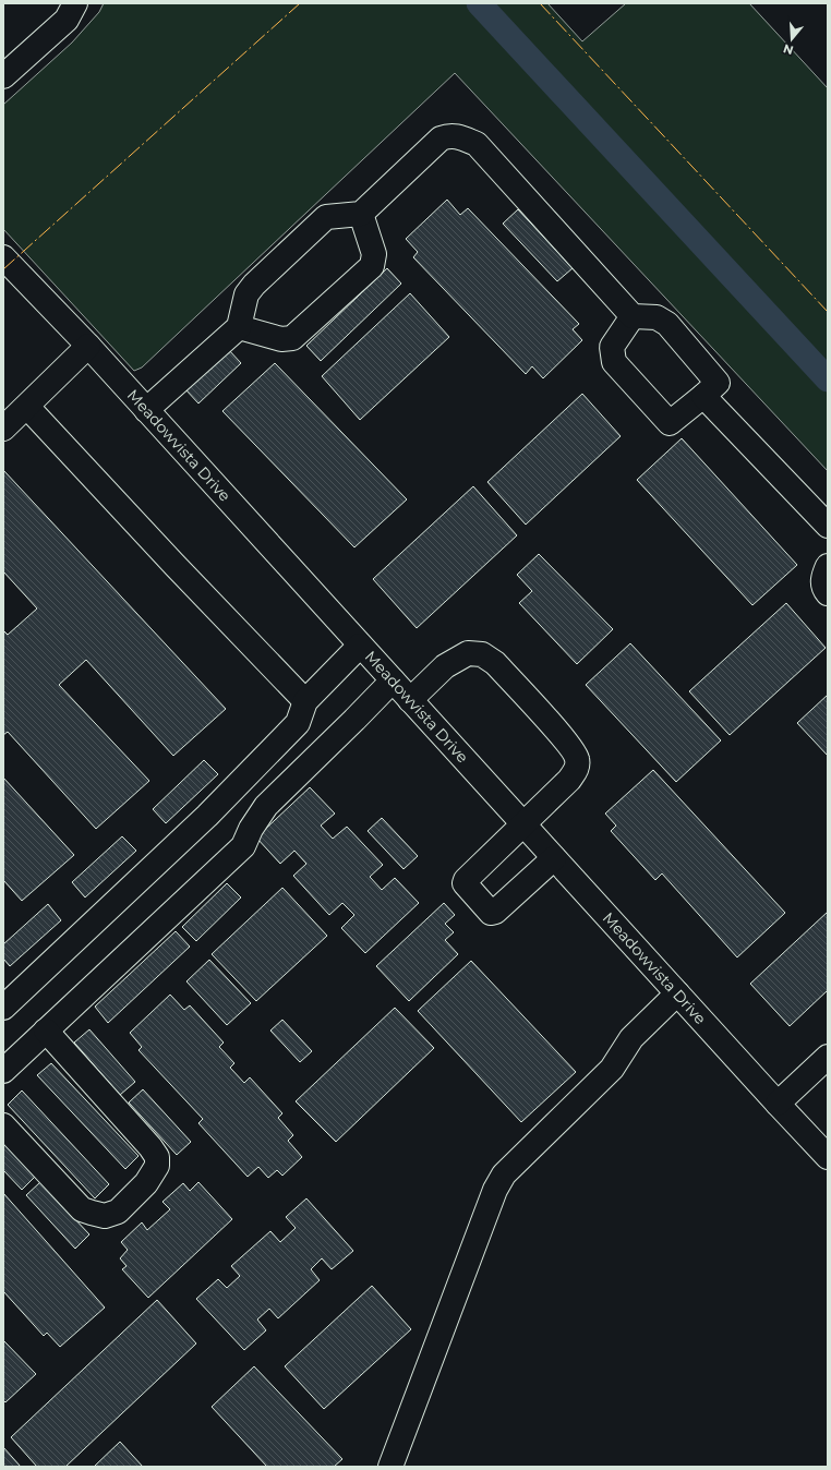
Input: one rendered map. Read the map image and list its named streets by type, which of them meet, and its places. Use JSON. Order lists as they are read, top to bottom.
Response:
{
  "streets": {
    "street": ["Meadowvista Drive"]
  },
  "north": "bottom"
}
